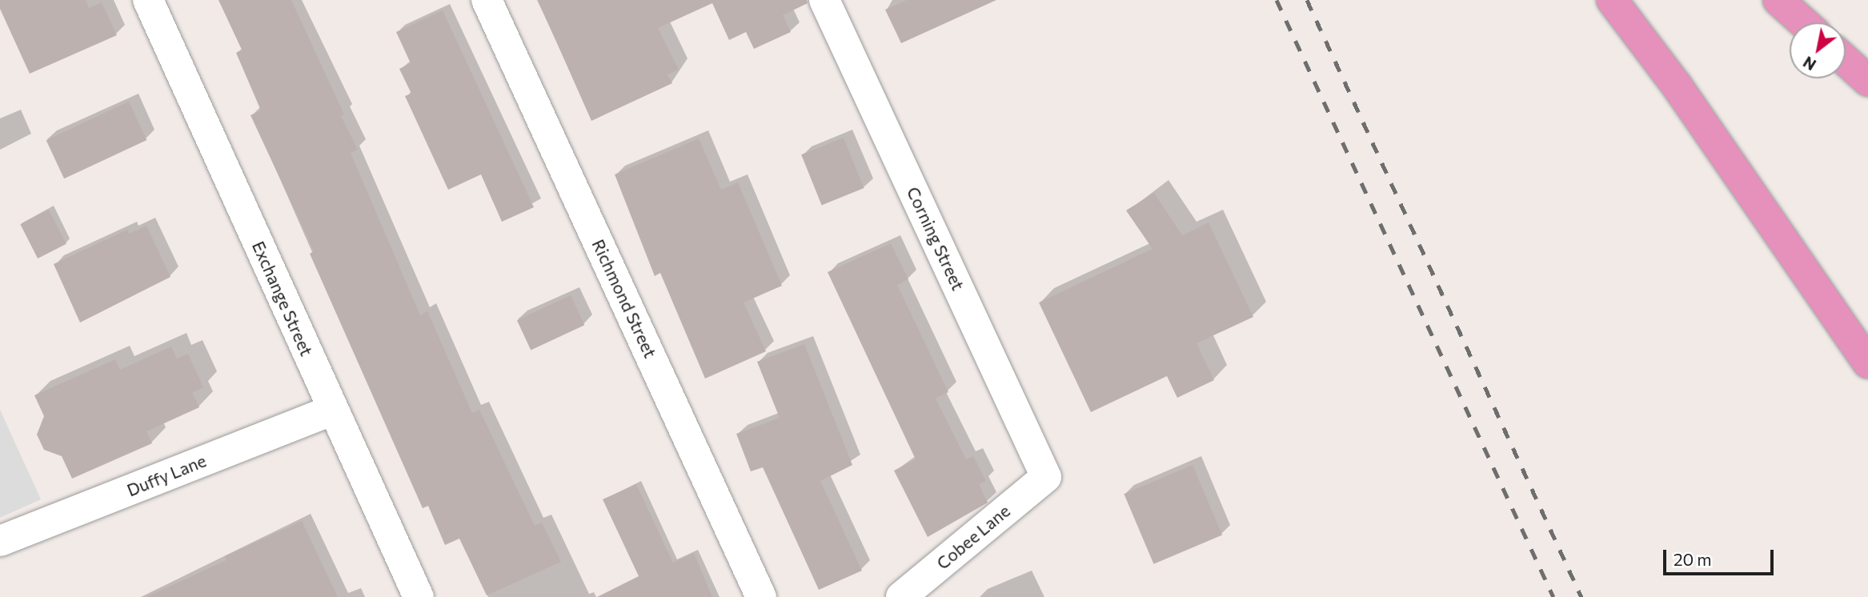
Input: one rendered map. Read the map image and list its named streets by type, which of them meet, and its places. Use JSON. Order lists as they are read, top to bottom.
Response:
{
  "streets": {
    "street": [
      "Corning Street",
      "Exchange Street",
      "Richmond Street",
      "Duffy Lane",
      "Cobee Lane"
    ]
  },
  "crossings": [
    ["Corning Street", "Cobee Lane"],
    ["Exchange Street", "Duffy Lane"]
  ],
  "scale_bar": "20 m",
  "north": "bottom left"
}
